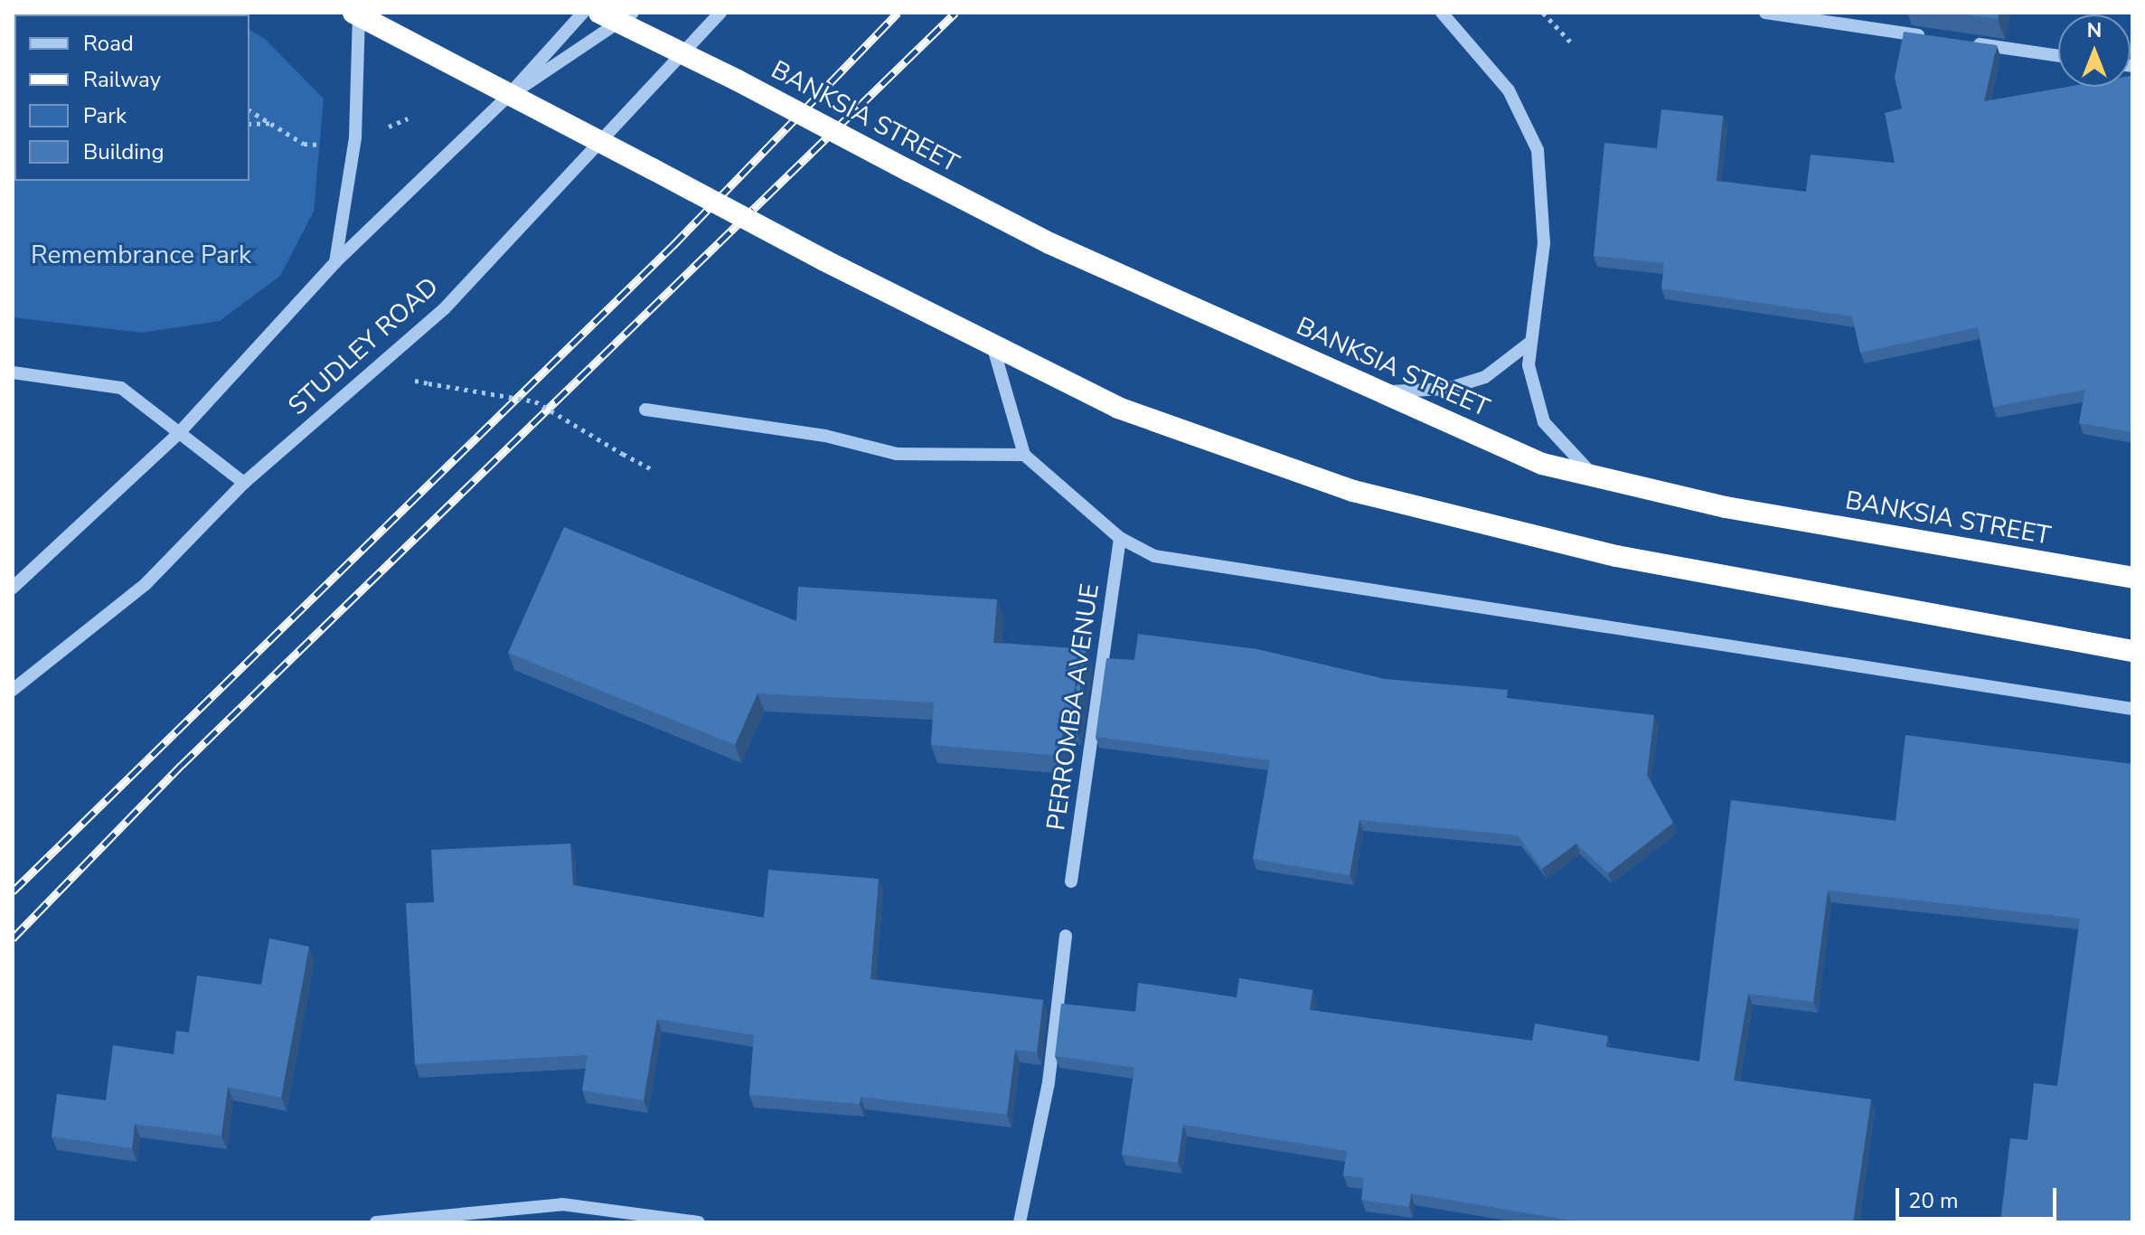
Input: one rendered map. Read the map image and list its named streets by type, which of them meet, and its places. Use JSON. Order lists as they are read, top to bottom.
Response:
{
  "streets": {
    "highway": ["BANKSIA STREET"],
    "street": ["STUDLEY ROAD", "PERROMBA AVENUE"]
  },
  "crossings": [
    ["BANKSIA STREET", "STUDLEY ROAD"]
  ],
  "parks": ["Remembrance Park"],
  "legend": [
    "Road",
    "Railway",
    "Park",
    "Building"
  ],
  "scale_bar": "20 m",
  "north": "top"
}
